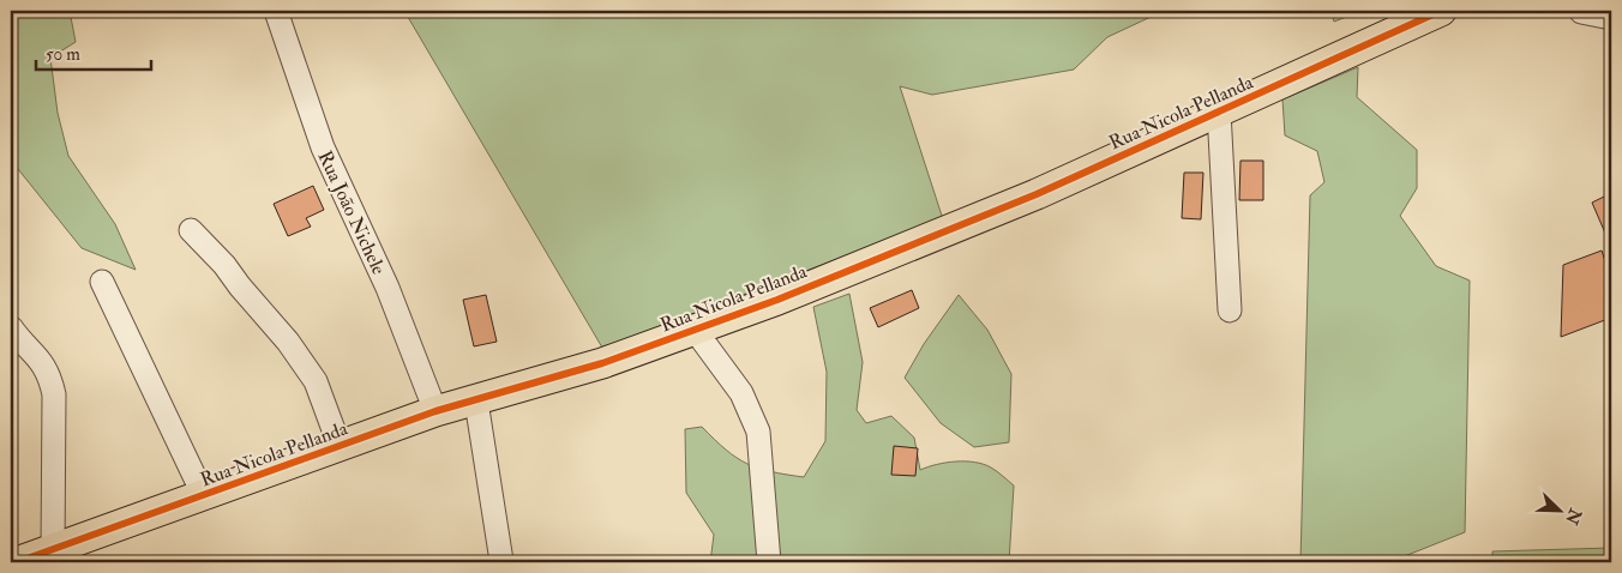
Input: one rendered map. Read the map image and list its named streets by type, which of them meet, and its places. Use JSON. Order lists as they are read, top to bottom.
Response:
{
  "streets": {
    "main road": ["Rua Nicola Pellanda"],
    "street": ["Rua João Nichele"]
  },
  "crossings": [
    ["Rua Nicola Pellanda", "Rua João Nichele"]
  ],
  "scale_bar": "50 m",
  "north": "bottom right"
}
